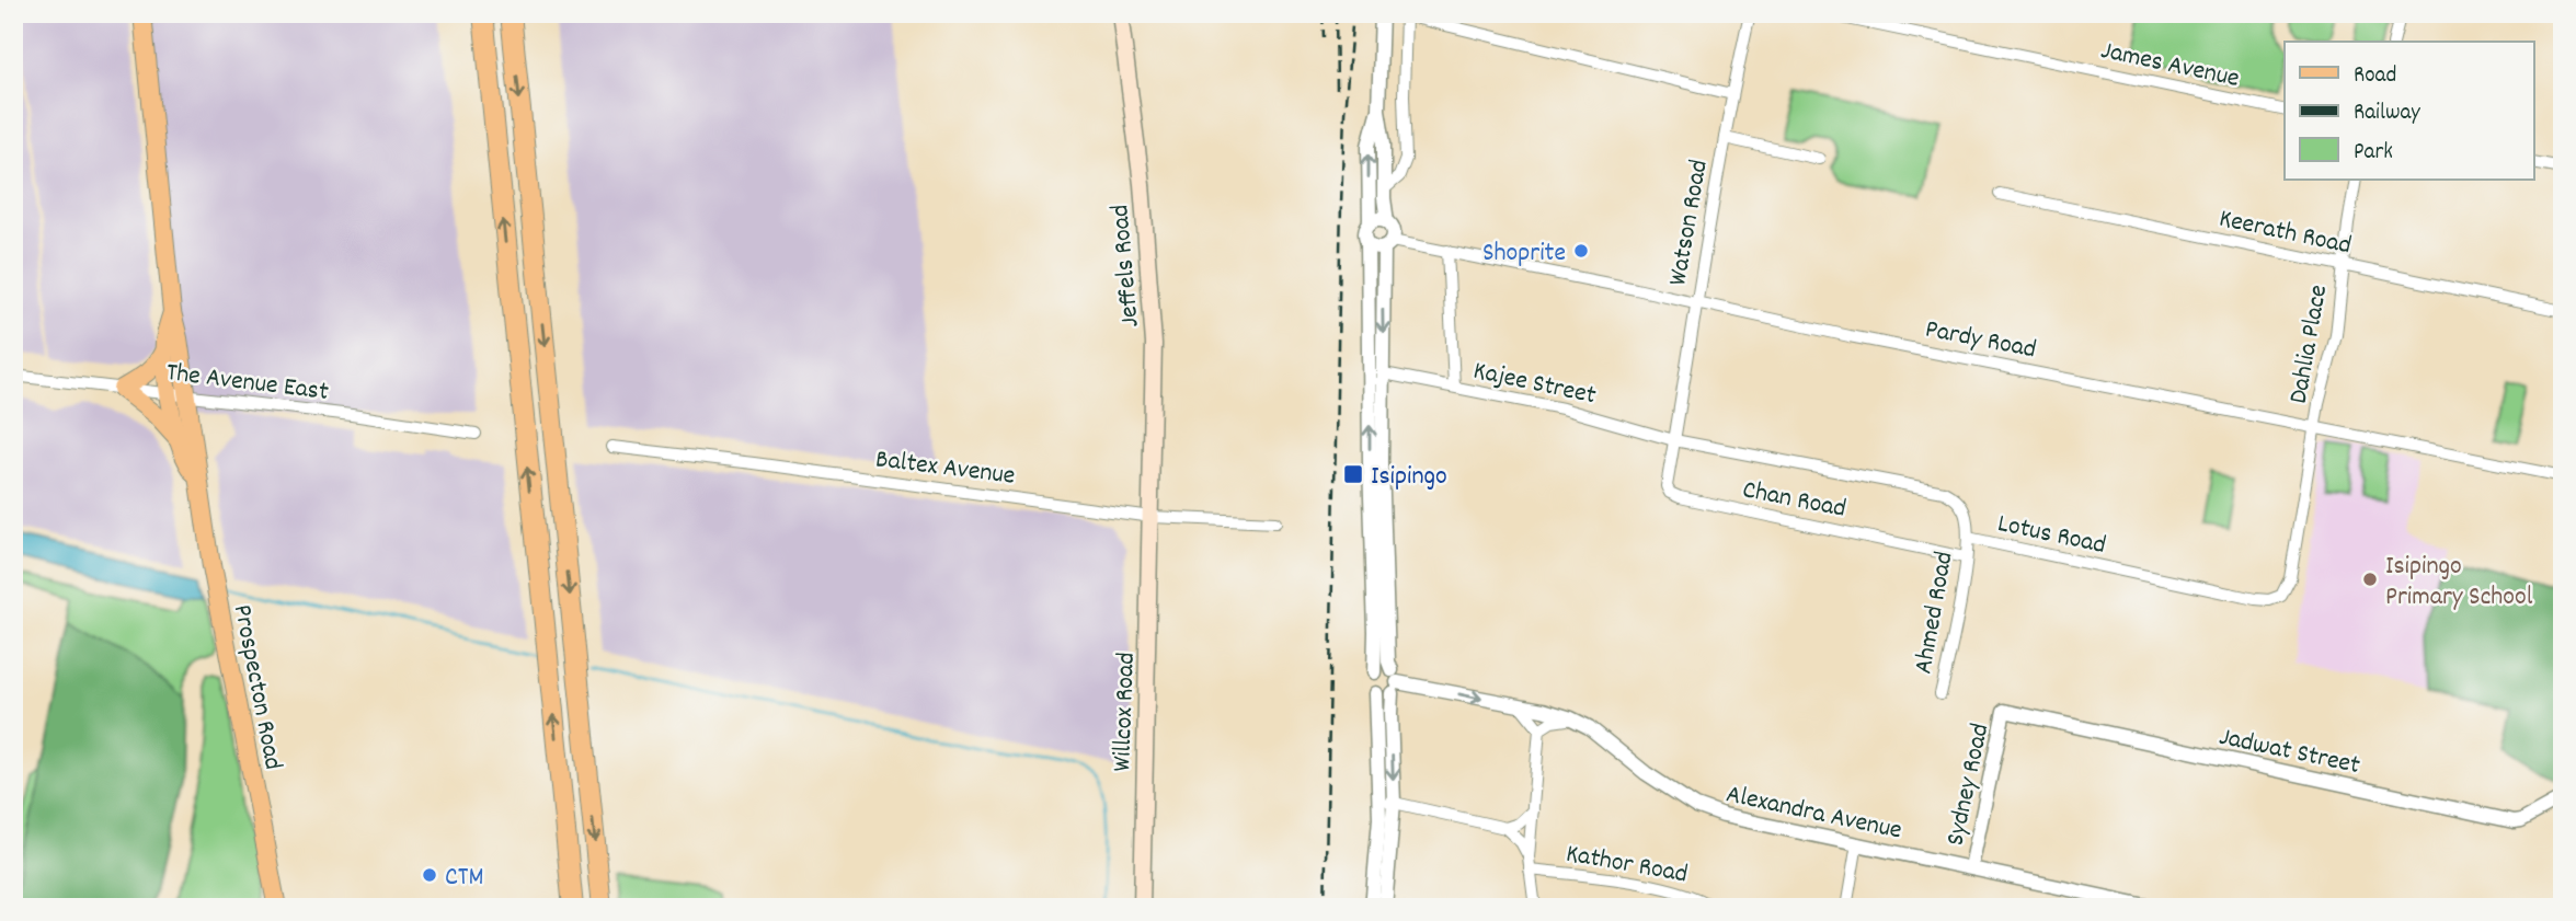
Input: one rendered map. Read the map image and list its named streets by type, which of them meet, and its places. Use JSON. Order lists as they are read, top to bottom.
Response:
{
  "streets": {
    "main road": ["Jeffels Road", "Prospecton Road", "Willcox Road"],
    "street": [
      "James Avenue",
      "Watson Road",
      "Keerath Road",
      "Pardy Road",
      "Dahlia Place",
      "The Avenue East",
      "Kajee Street",
      "Baltex Avenue",
      "Chan Road",
      "Lotus Road",
      "Ahmed Road",
      "Jadwat Street",
      "Sydney Road",
      "Alexandra Avenue",
      "Kathor Road"
    ]
  },
  "crossings": [
    ["Watson Road", "Pardy Road"],
    ["Watson Road", "Kajee Street"],
    ["Watson Road", "Chan Road"],
    ["Watson Road", "Lotus Road"],
    ["Keerath Road", "Dahlia Place"],
    ["Jeffels Road", "Baltex Avenue"],
    ["Jeffels Road", "Willcox Road"],
    ["Pardy Road", "Dahlia Place"],
    ["Pardy Road", "Lotus Road"],
    ["Dahlia Place", "Lotus Road"],
    ["Kajee Street", "Chan Road"],
    ["Kajee Street", "Lotus Road"],
    ["Baltex Avenue", "Willcox Road"],
    ["Chan Road", "Lotus Road"],
    ["Chan Road", "Ahmed Road"],
    ["Lotus Road", "Ahmed Road"],
    ["Jadwat Street", "Sydney Road"],
    ["Sydney Road", "Alexandra Avenue"]
  ],
  "places": {
    "other": ["Shoprite", "Isipingo Primary School", "CTM"],
    "transit": ["Isipingo"]
  },
  "legend": ["Road", "Railway", "Park"]
}
